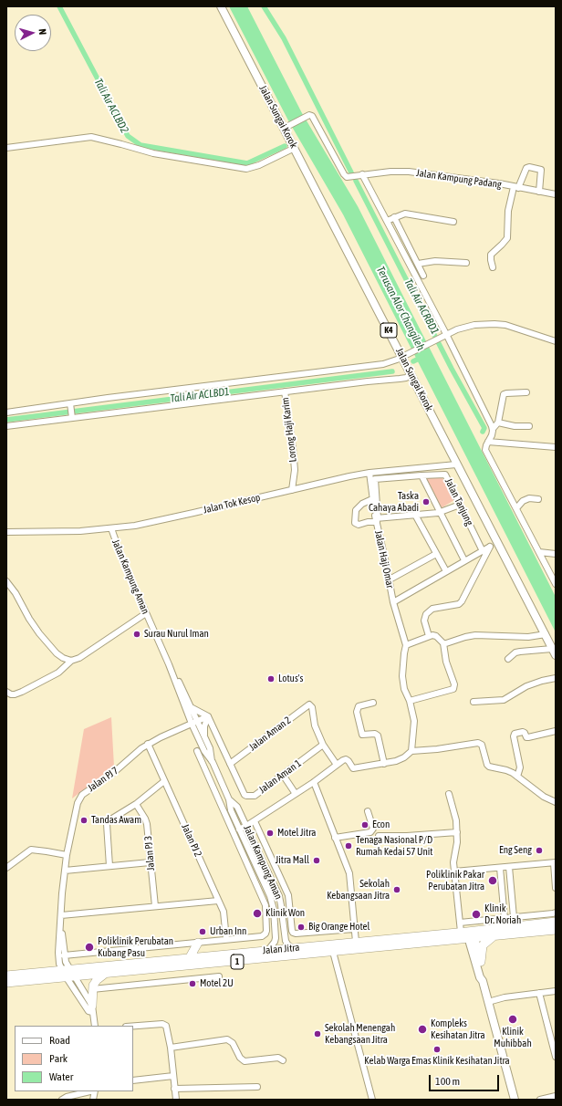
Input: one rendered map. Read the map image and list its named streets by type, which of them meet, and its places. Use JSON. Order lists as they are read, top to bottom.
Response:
{
  "streets": {
    "highway": ["Jalan Jitra", "1"],
    "main road": ["Jalan Sungai Korok", "K4"],
    "street": [
      "Jalan Kampung Padang",
      "Lorong Haji Karim",
      "Jalan Tanjung",
      "Jalan Tok Kesop",
      "Jalan Haji Omar",
      "Jalan Kampung Aman",
      "Jalan Aman 2",
      "Jalan Aman 1",
      "Jalan PJ 7",
      "Jalan PJ 2",
      "Jalan PJ 3"
    ]
  },
  "crossings": [
    ["Jalan Sungai Korok", "Jalan Kampung Padang"],
    ["Jalan Sungai Korok", "Jalan Tok Kesop"],
    ["Lorong Haji Karim", "Jalan Tok Kesop"],
    ["Jalan Tok Kesop", "Jalan Haji Omar"],
    ["Jalan Tok Kesop", "Jalan Kampung Aman"],
    ["Jalan Kampung Aman", "Jalan PJ 7"],
    ["Jalan Kampung Aman", "Jalan Jitra"],
    ["Jalan Aman 2", "Jalan Aman 1"],
    ["Jalan PJ 7", "Jalan PJ 2"]
  ],
  "water": [
    "Tali Air ACLBD2",
    "Tali Air ACRBD1",
    "Terusan Alor Changileh",
    "Tali Air ACLBD1"
  ],
  "places": [
    "Taska Cahaya Abadi",
    "Surau Nurul Iman",
    "Lotus's",
    "Tandas Awam",
    "Econ",
    "Motel Jitra",
    "Tenaga Nasional P/D Rumah Kedai 57 Unit",
    "Eng Seng",
    "Jitra Mall",
    "Poliklinik Pakar Perubatan Jitra",
    "Sekolah Kebangsaan Jitra",
    "Klinik Won",
    "Klinik Dr. Noriah",
    "Big Orange Hotel",
    "Urban Inn",
    "Poliklinik Perubatan Kubang Pasu",
    "Motel 2U",
    "Klinik Muhibbah",
    "Kompleks Kesihatan Jitra",
    "Sekolah Menengah Kebangsaan Jitra",
    "Kelab Warga Emas Klinik Kesihatan Jitra"
  ],
  "legend": ["Road", "Park", "Water"],
  "scale_bar": "100 m",
  "north": "right"
}
